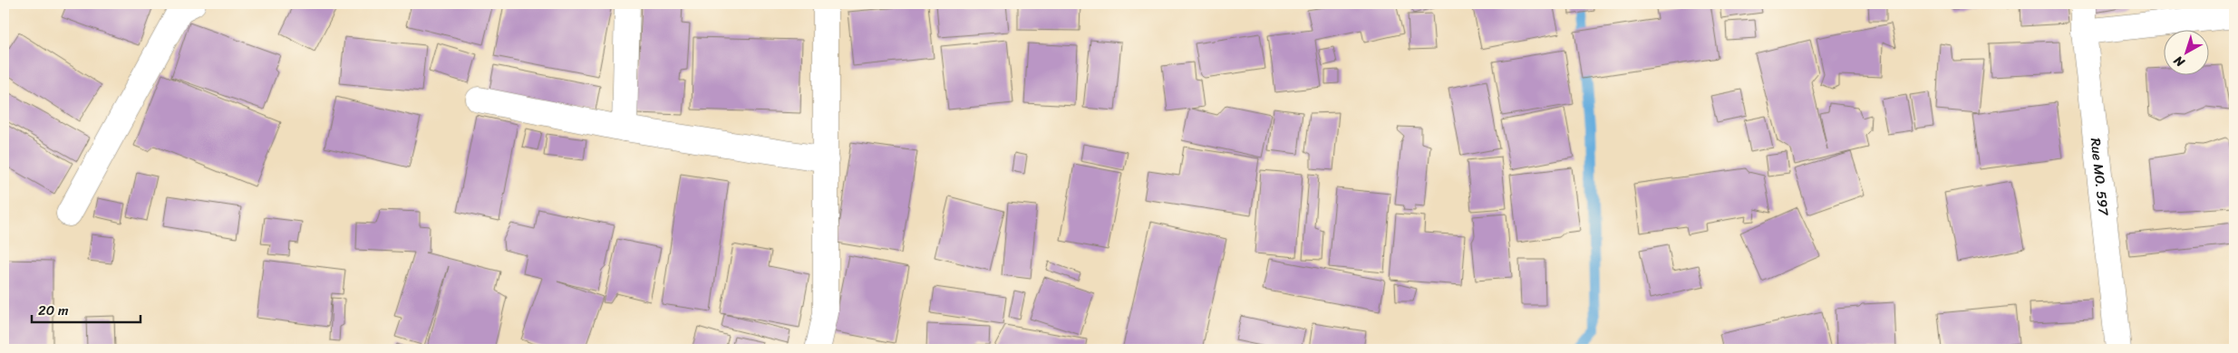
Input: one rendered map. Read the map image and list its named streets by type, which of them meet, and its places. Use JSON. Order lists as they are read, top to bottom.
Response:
{
  "streets": {
    "street": ["Rue MO. 597"]
  },
  "scale_bar": "20 m",
  "north": "bottom left"
}
